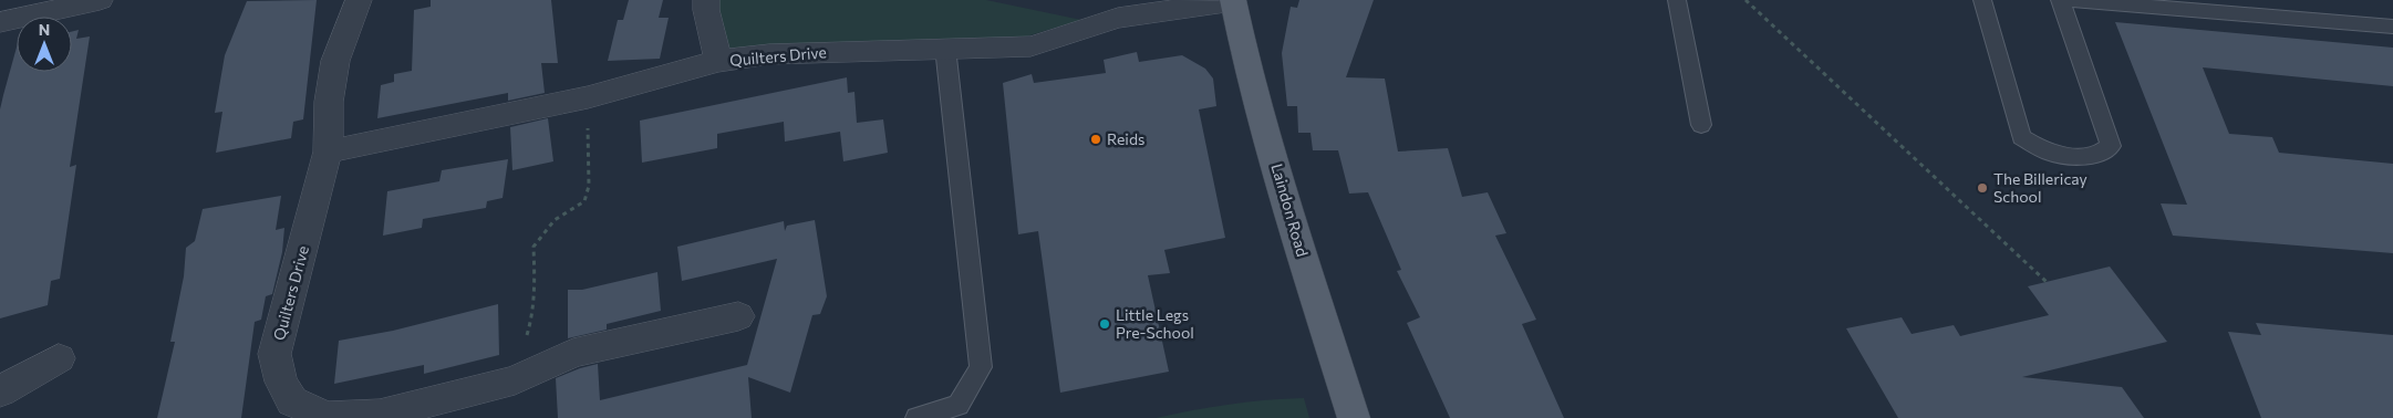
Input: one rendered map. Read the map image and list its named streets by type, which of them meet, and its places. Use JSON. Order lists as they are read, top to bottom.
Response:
{
  "streets": {
    "main road": ["Laindon Road"],
    "street": ["Quilters Drive"]
  },
  "crossings": [
    ["Quilters Drive", "Laindon Road"]
  ],
  "places": ["Reids", "The Billericay School", "Little Legs Pre-School"],
  "north": "top"
}
